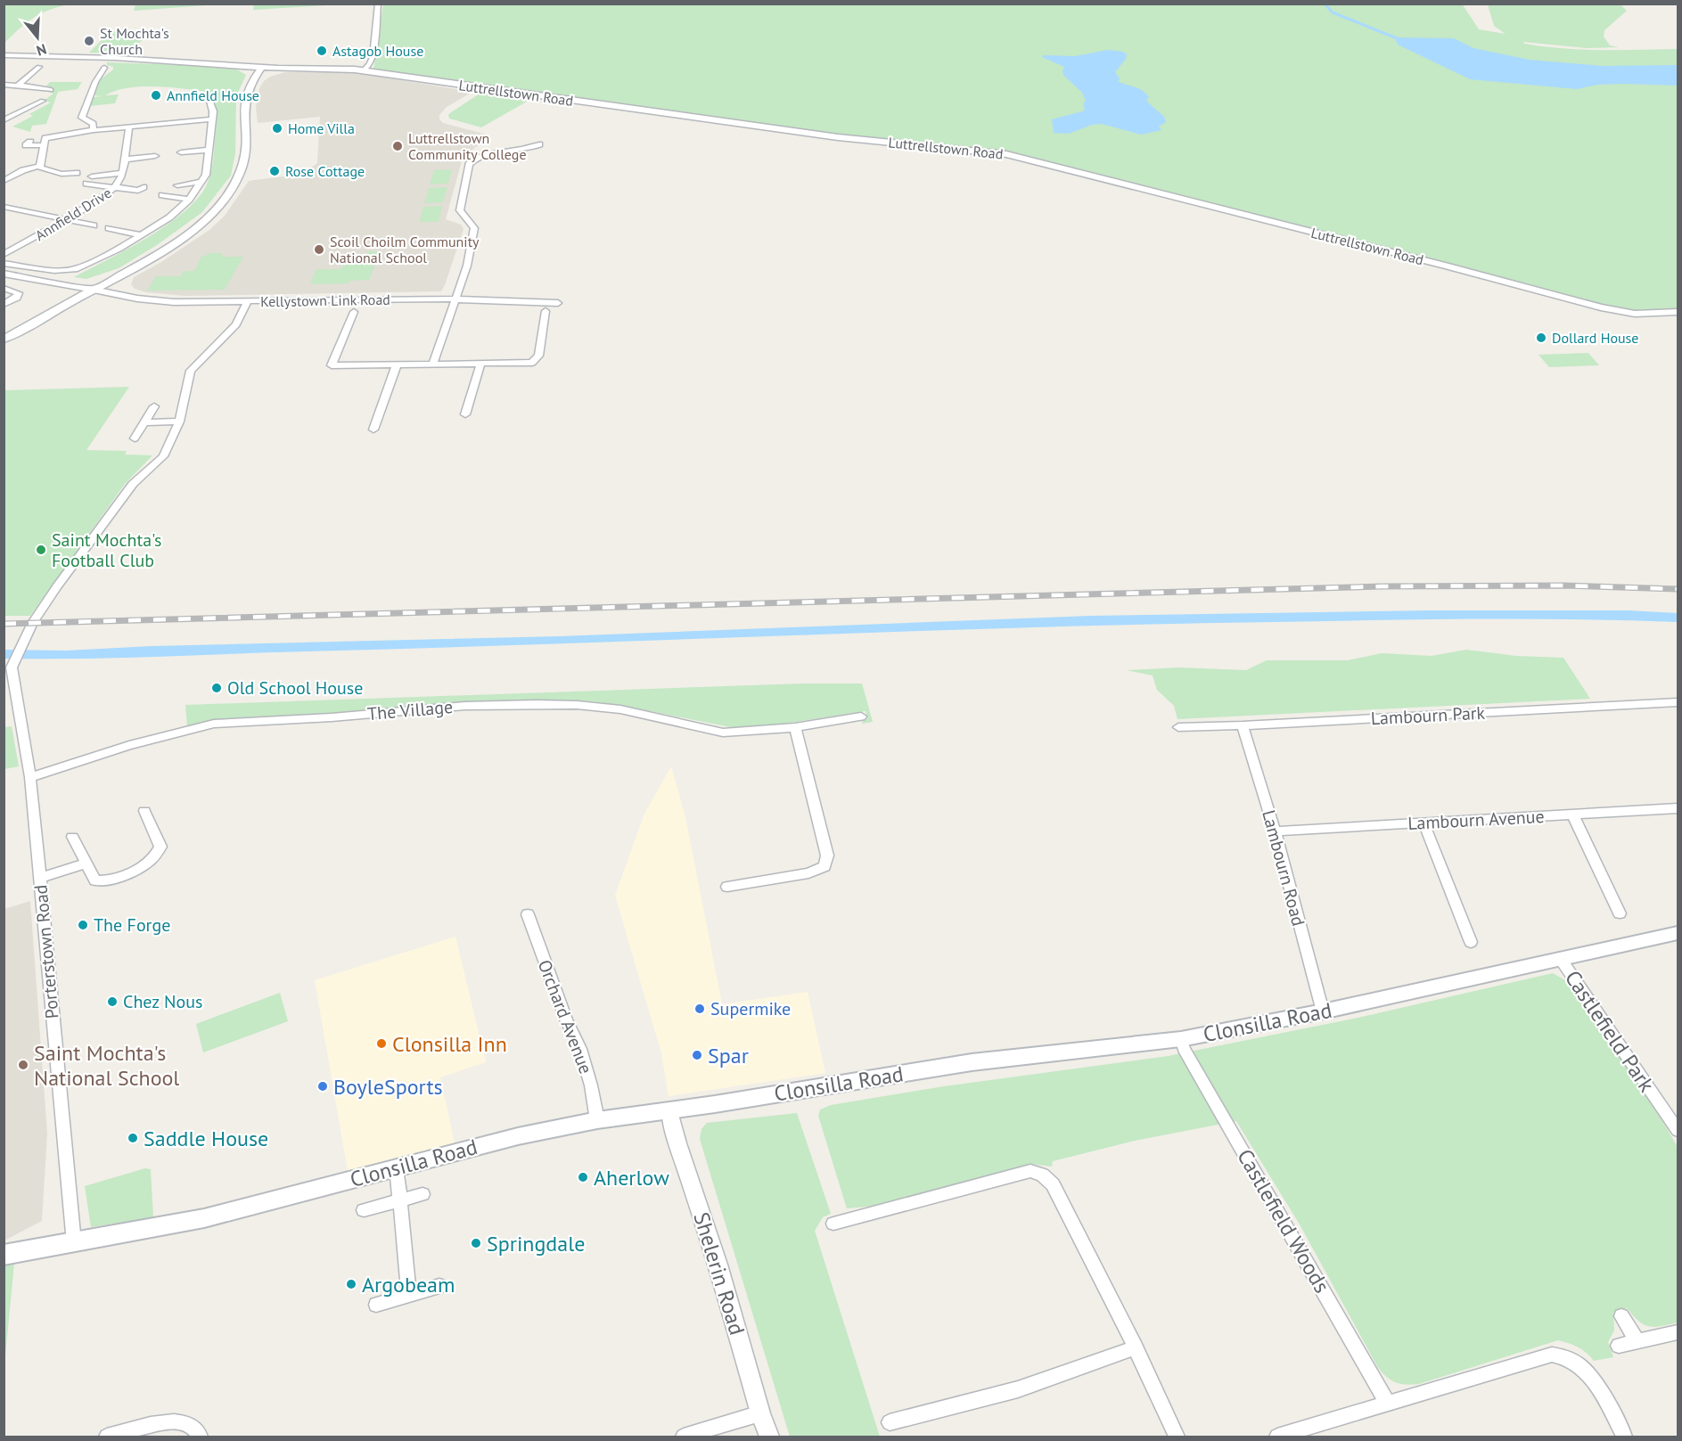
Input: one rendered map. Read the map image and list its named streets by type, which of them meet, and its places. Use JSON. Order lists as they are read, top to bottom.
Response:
{
  "streets": {
    "main road": ["Clonsilla Road"],
    "street": [
      "Luttrellstown Road",
      "Annfield Drive",
      "Kellystown Link Road",
      "The Village",
      "Lambourn Park",
      "Lambourn Avenue",
      "Lambourn Road",
      "Porterstown Road",
      "Orchard Avenue",
      "Castlefield Park",
      "Castlefield Woods",
      "Shelerin Road"
    ]
  },
  "crossings": [
    ["The Village", "Porterstown Road"],
    ["Lambourn Park", "Lambourn Road"],
    ["Lambourn Avenue", "Lambourn Road"],
    ["Lambourn Road", "Clonsilla Road"],
    ["Porterstown Road", "Clonsilla Road"],
    ["Orchard Avenue", "Clonsilla Road"],
    ["Clonsilla Road", "Castlefield Park"],
    ["Clonsilla Road", "Castlefield Woods"],
    ["Clonsilla Road", "Shelerin Road"]
  ],
  "places": [
    "St Mochta's Church",
    "Astagob House",
    "Annfield House",
    "Home Villa",
    "Luttrellstown Community College",
    "Rose Cottage",
    "Scoil Choilm Community National School",
    "Dollard House",
    "Saint Mochta's Football Club",
    "Old School House",
    "The Forge",
    "Chez Nous",
    "Supermike",
    "Clonsilla Inn",
    "Spar",
    "Saint Mochta's National School",
    "BoyleSports",
    "Saddle House",
    "Aherlow",
    "Springdale",
    "Argobeam"
  ],
  "north": "bottom"
}
